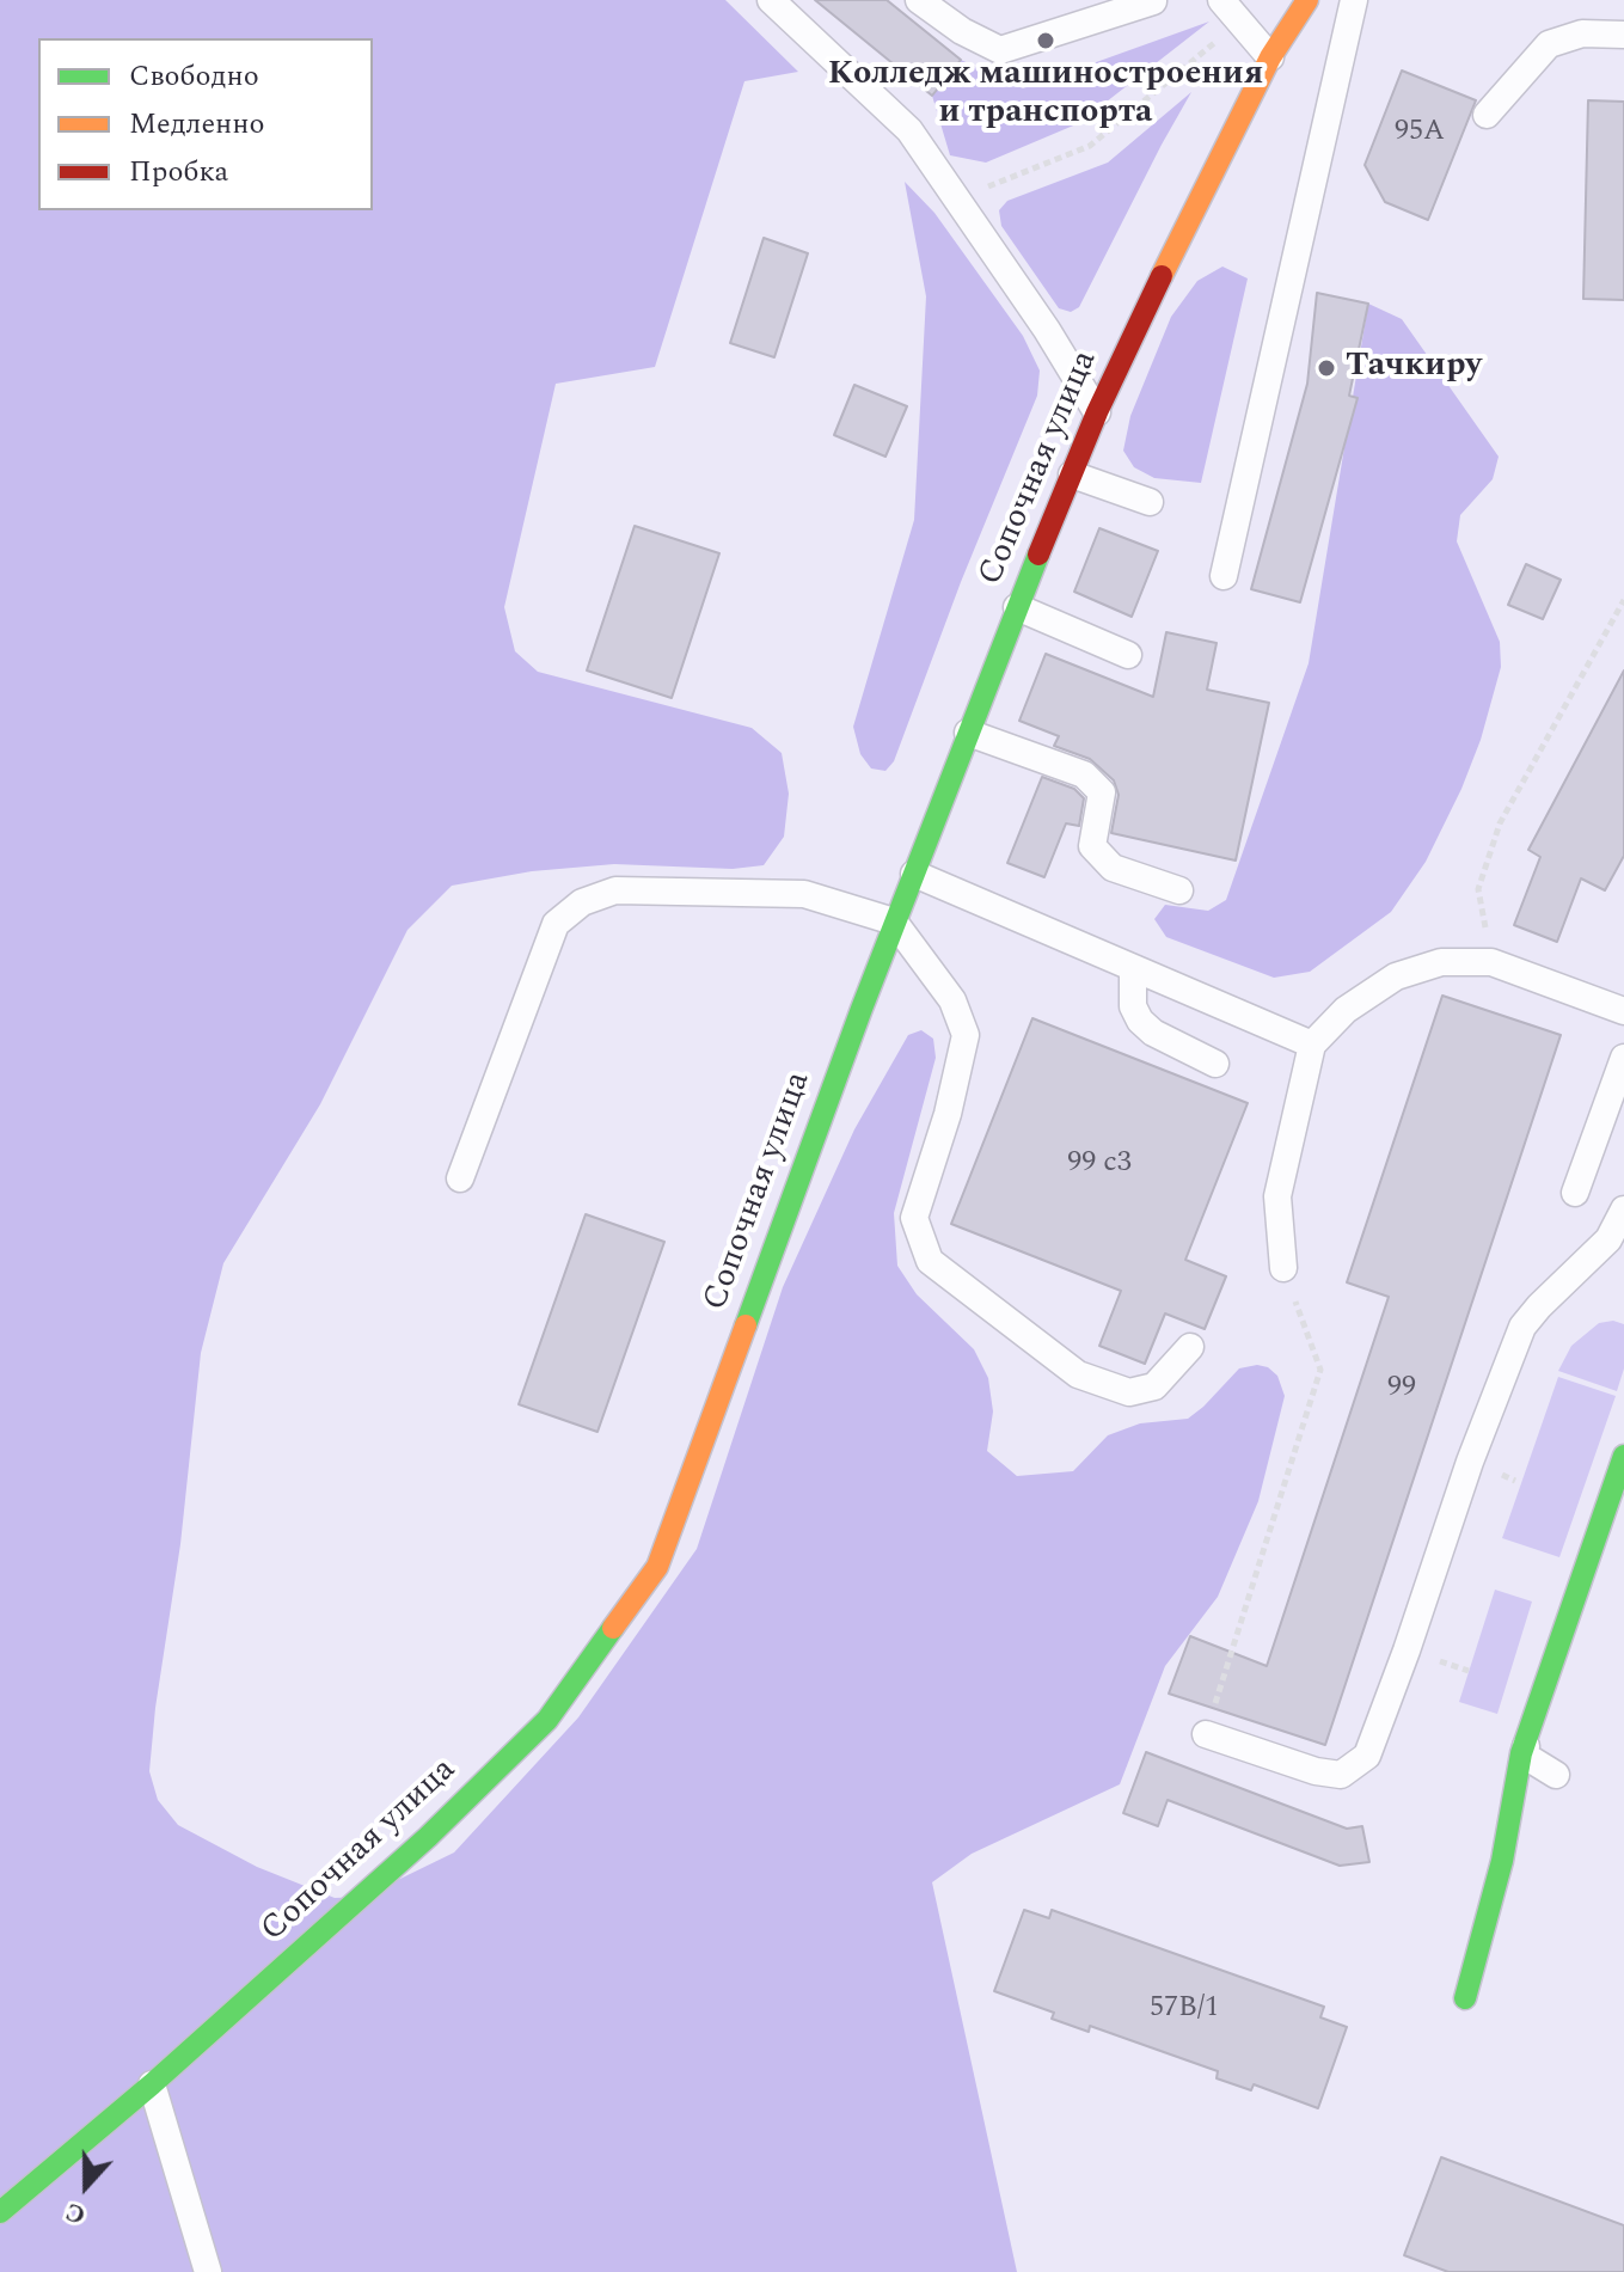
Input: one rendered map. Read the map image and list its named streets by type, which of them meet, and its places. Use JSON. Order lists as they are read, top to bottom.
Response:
{
  "streets": {
    "main road": ["Сопочная улица"]
  },
  "places": ["Колледж машиностроения и транспорта", "Тачкиру"],
  "house_numbers": [
    "95А",
    "99 с3",
    "99",
    "57В/1"
  ],
  "legend": ["Свободно", "Медленно", "Пробка"],
  "north": "bottom"
}
